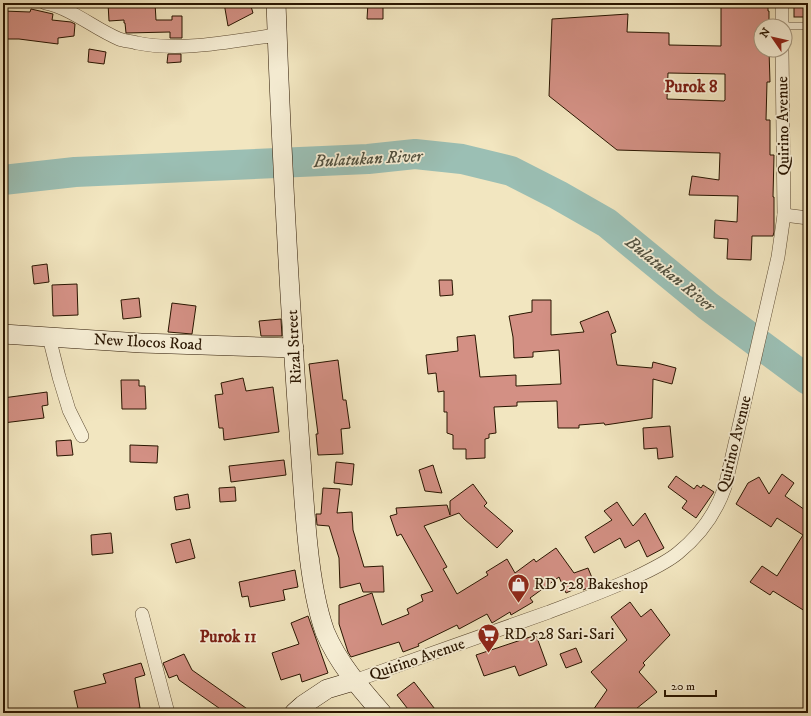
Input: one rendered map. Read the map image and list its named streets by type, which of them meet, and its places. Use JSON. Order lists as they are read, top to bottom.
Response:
{
  "streets": {
    "main road": ["Quirino Avenue", "New Ilocos Road", "Rizal Street"]
  },
  "crossings": [
    ["Quirino Avenue", "Rizal Street"],
    ["New Ilocos Road", "Rizal Street"]
  ],
  "districts": ["Purok 8", "Purok 11"],
  "water": ["Bulatukan River"],
  "places": {
    "shop": ["RD 528 Bakeshop"],
    "supermarket": ["RD 528 Sari-Sari"]
  },
  "scale_bar": "20 m",
  "north": "top left"
}
